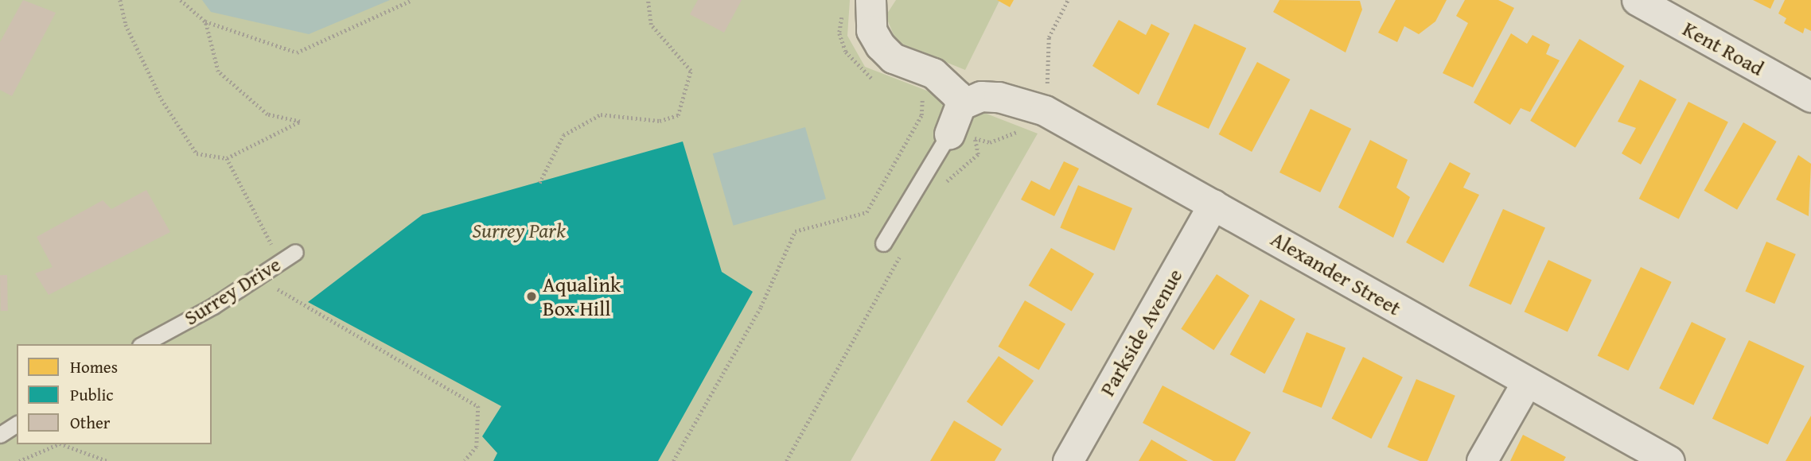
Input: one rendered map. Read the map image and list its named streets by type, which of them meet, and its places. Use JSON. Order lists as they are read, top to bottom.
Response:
{
  "streets": {
    "street": ["Kent Road", "Alexander Street", "Parkside Avenue"],
    "lane": ["Surrey Drive"]
  },
  "crossings": [
    ["Alexander Street", "Parkside Avenue"]
  ],
  "parks": ["Surrey Park"],
  "places": ["Aqualink Box Hill"],
  "legend": ["Homes", "Public", "Other"]
}
